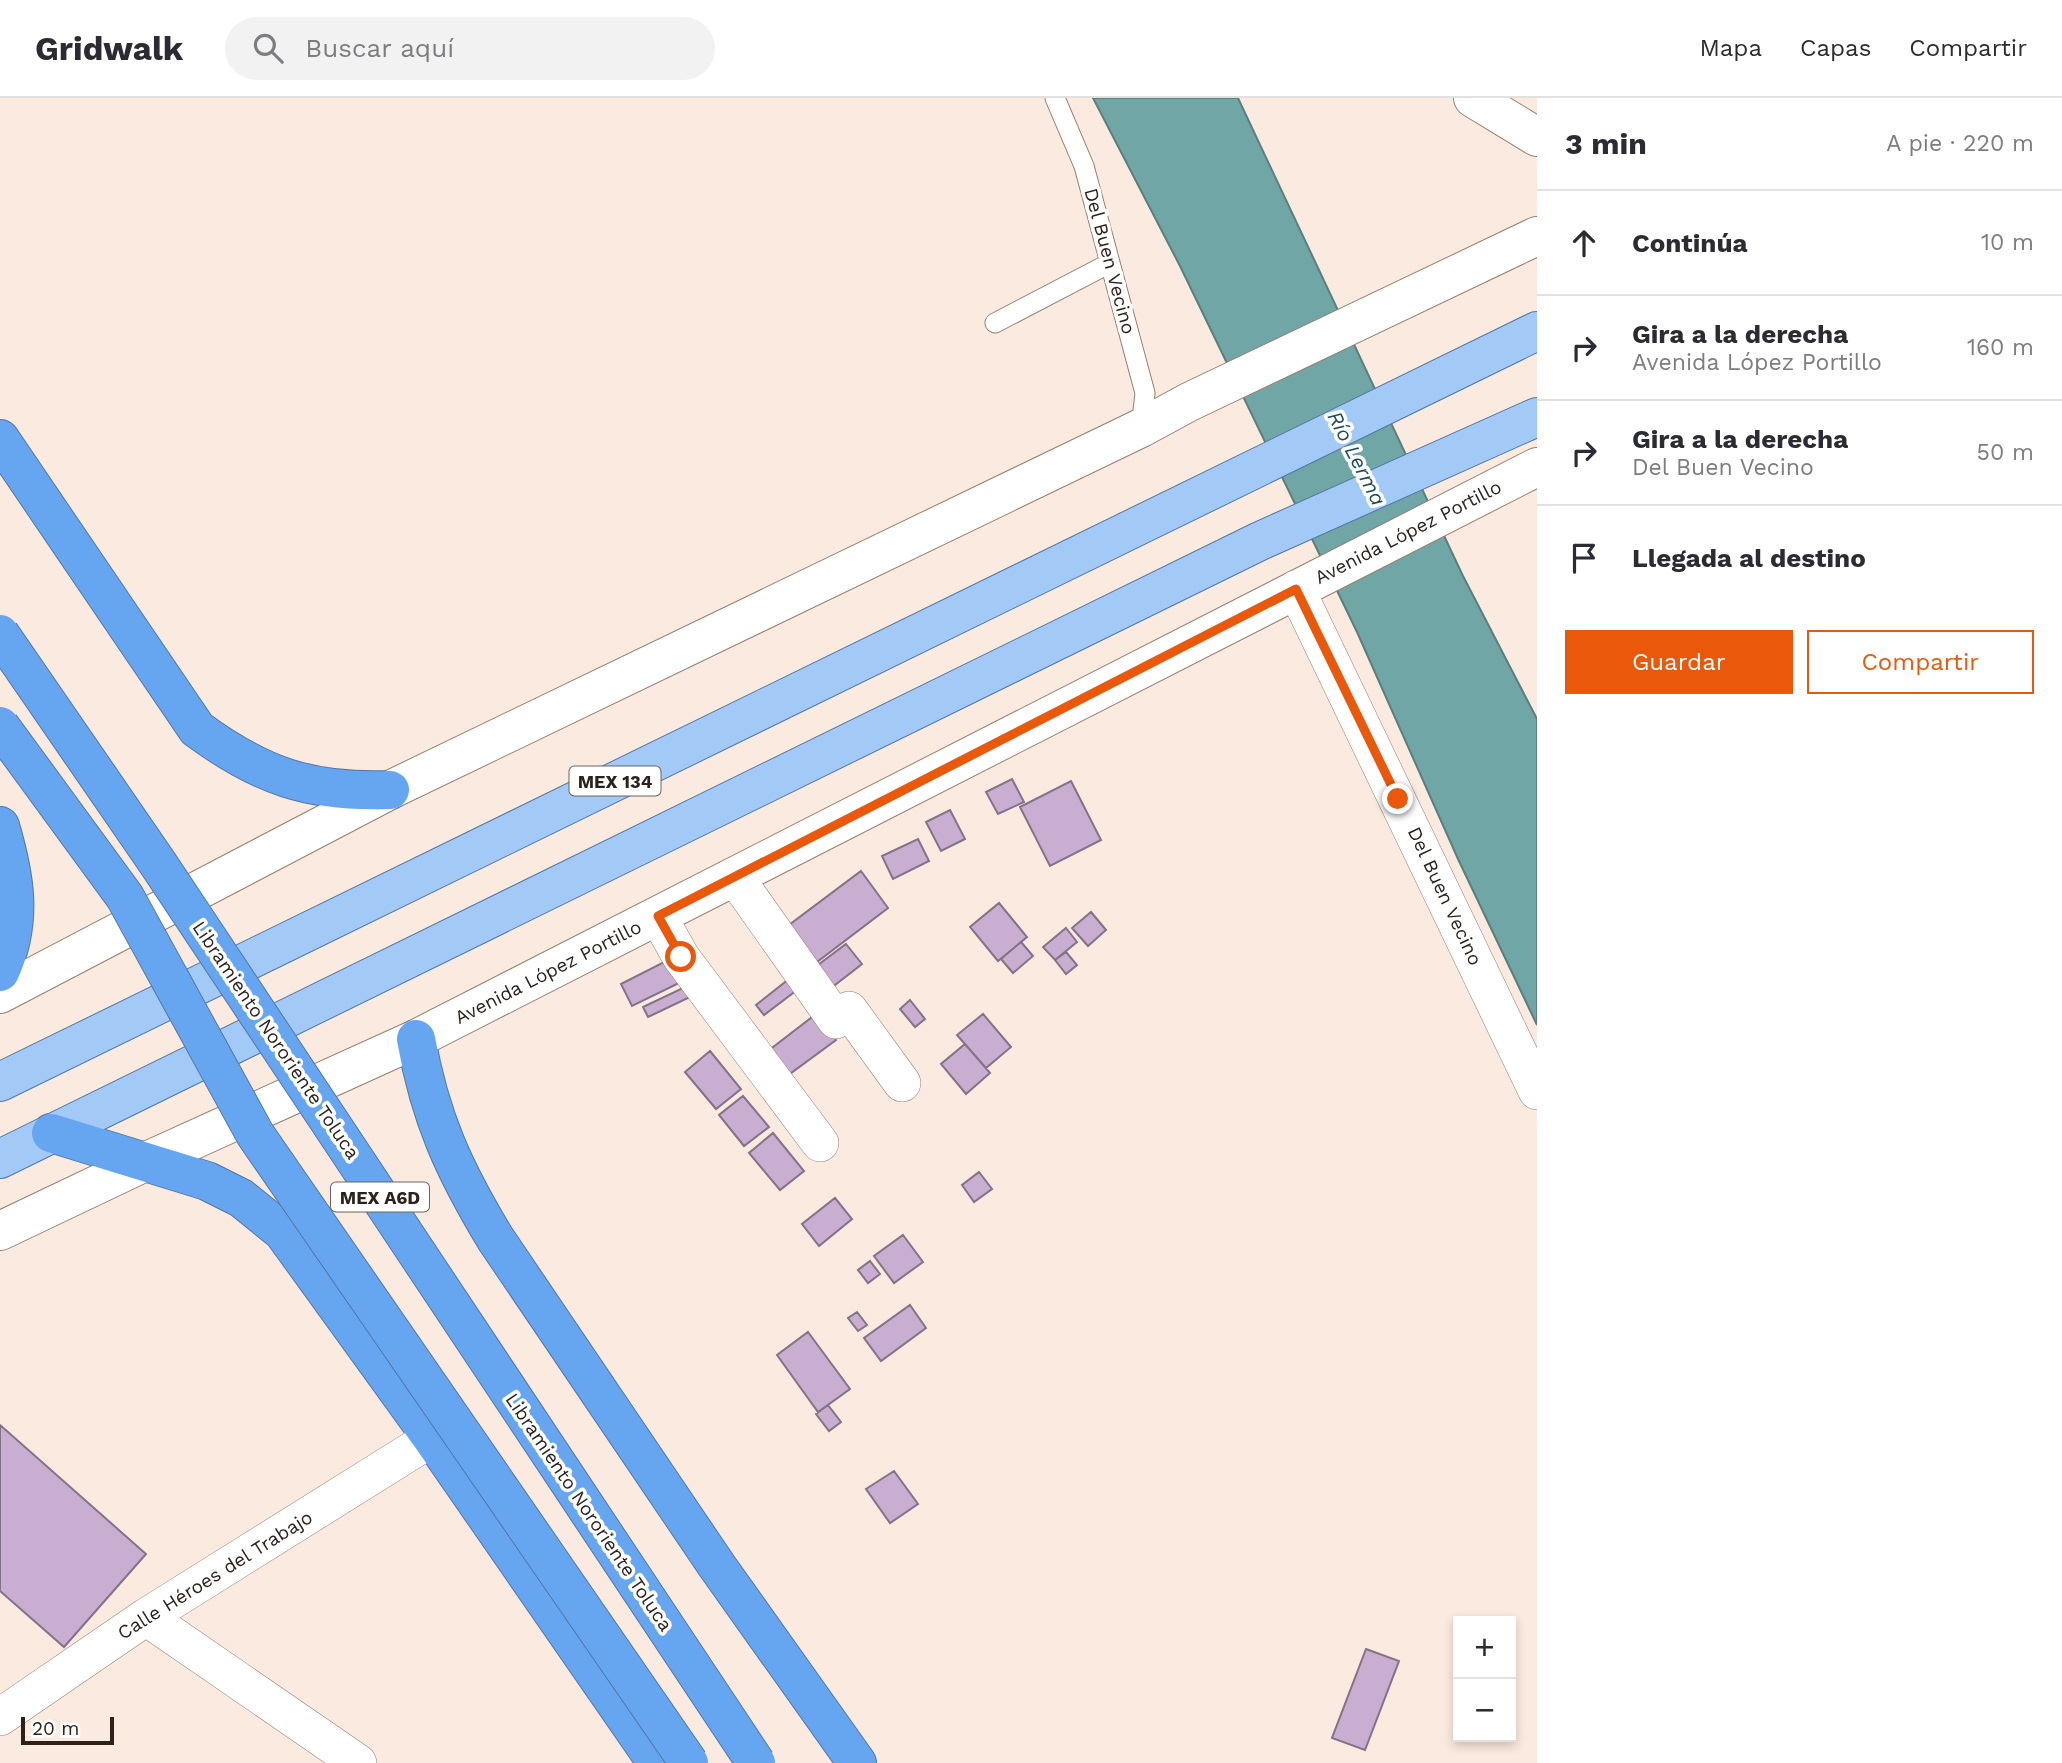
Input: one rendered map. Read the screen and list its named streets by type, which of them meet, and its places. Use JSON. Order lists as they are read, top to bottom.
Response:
{
  "streets": {
    "highway": ["Libramiento Nororiente Toluca", "MEX A6D"],
    "main road": ["MEX 134"],
    "street": ["Del Buen Vecino", "Avenida López Portillo", "Calle Héroes del Trabajo"]
  },
  "crossings": [
    ["Del Buen Vecino", "Avenida López Portillo"]
  ],
  "water": ["Río Lerma"],
  "scale_bar": "20 m",
  "page": {
    "header": "Gridwalk",
    "search": "Buscar aquí",
    "nav": ["Mapa", "Capas", "Compartir"],
    "heading": ["3 min", "A pie · 220 m"],
    "list": [
      ["Continúa", "10 m"],
      ["Gira a la derecha", "Avenida López Portillo", "160 m"],
      ["Gira a la derecha", "Del Buen Vecino", "50 m"],
      "Llegada al destino"
    ],
    "buttons": ["Guardar", "Compartir"],
    "map_buttons": ["+", "−"],
    "scale": "20 m"
  }
}
